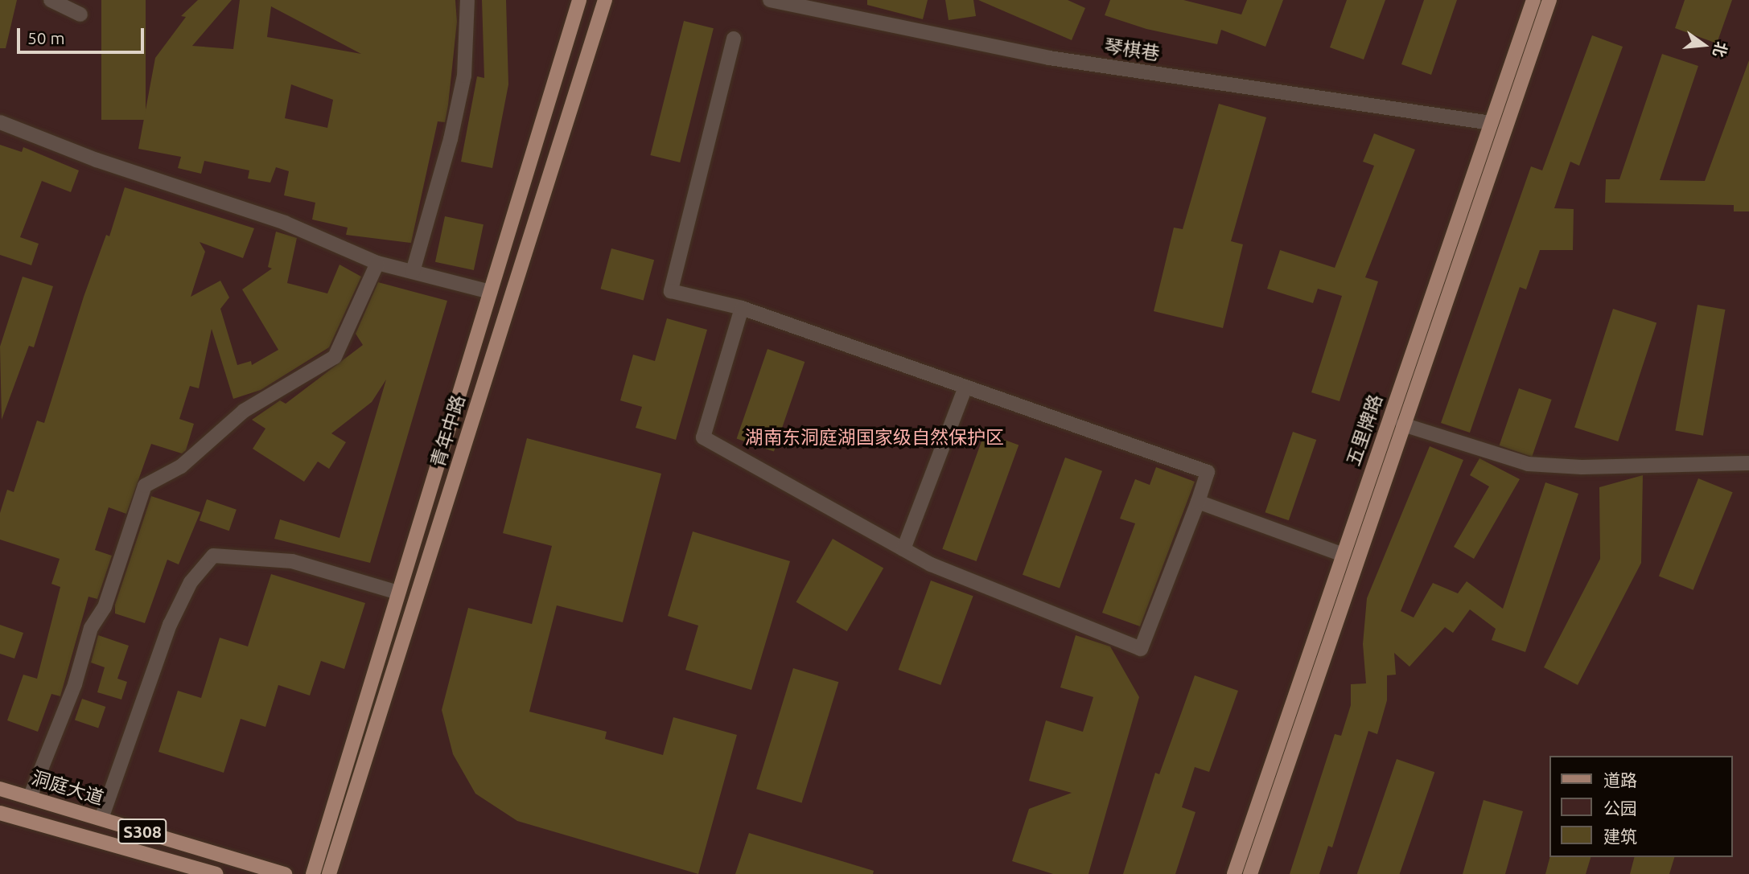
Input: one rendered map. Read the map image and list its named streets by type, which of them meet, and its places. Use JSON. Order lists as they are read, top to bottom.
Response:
{
  "streets": {
    "main road": [
      "五里牌路",
      "青年中路",
      "洞庭大道",
      "S308"
    ],
    "street": ["琴棋巷"]
  },
  "crossings": [
    ["琴棋巷", "五里牌路"]
  ],
  "parks": ["湖南东洞庭湖国家级自然保护区"],
  "legend": ["道路", "公园", "建筑"],
  "scale_bar": "50 m",
  "north": "right"
}
